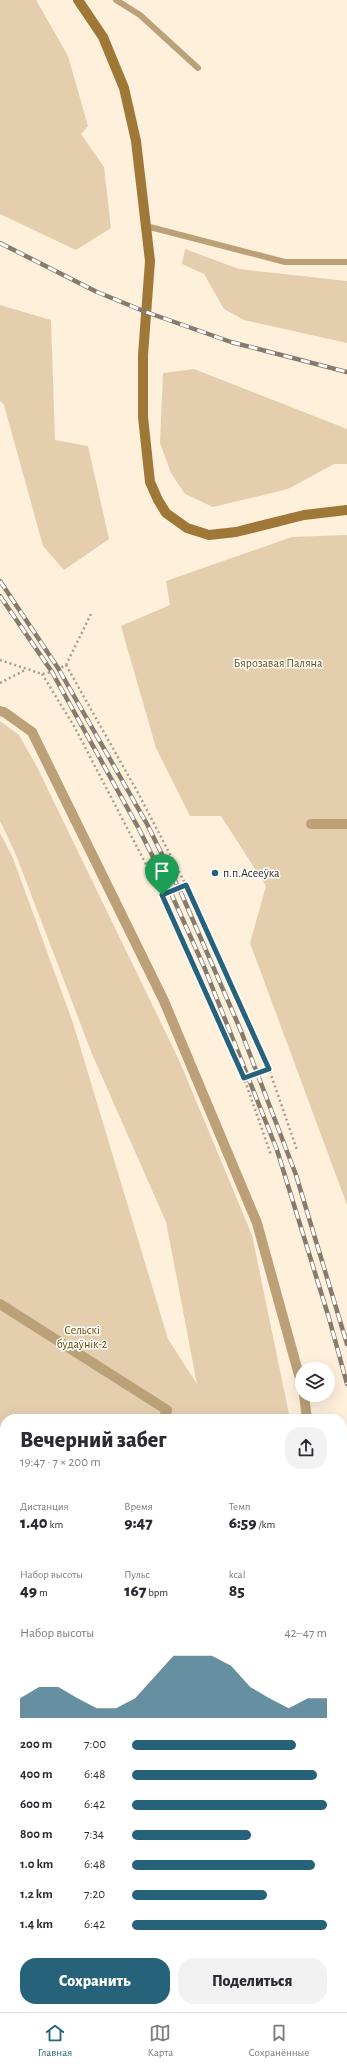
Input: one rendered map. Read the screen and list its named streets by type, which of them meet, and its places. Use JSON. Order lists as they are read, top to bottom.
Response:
{
  "parks": ["Бярозавая Паляна", "Сельскі будаўнік-2"],
  "places": ["п.п.Асееўка"],
  "page": {
    "heading": ["Вечерний забег", "19:47 · 7 × 200 m"],
    "stats": [
      ["Дистанция", "1.40 km"],
      ["Время", "9:47"],
      ["Темп", "6:59 /km"],
      ["Набор высоты", "49 m"],
      ["Пульс", "167 bpm"],
      ["kcal", "85"]
    ],
    "chart": ["Набор высоты", "42–47 m"],
    "list": [
      {
        "name": "200 m",
        "note": "7:00"
      },
      {
        "name": "400 m",
        "note": "6:48"
      },
      {
        "name": "600 m",
        "note": "6:42"
      },
      {
        "name": "800 m",
        "note": "7:34"
      },
      {
        "name": "1.0 km",
        "note": "6:48"
      },
      {
        "name": "1.2 km",
        "note": "7:20"
      },
      {
        "name": "1.4 km",
        "note": "6:42"
      }
    ],
    "buttons": ["Сохранить", "Поделиться"],
    "tabs": ["Главная", "Карта", "Сохранённые"]
  }
}
